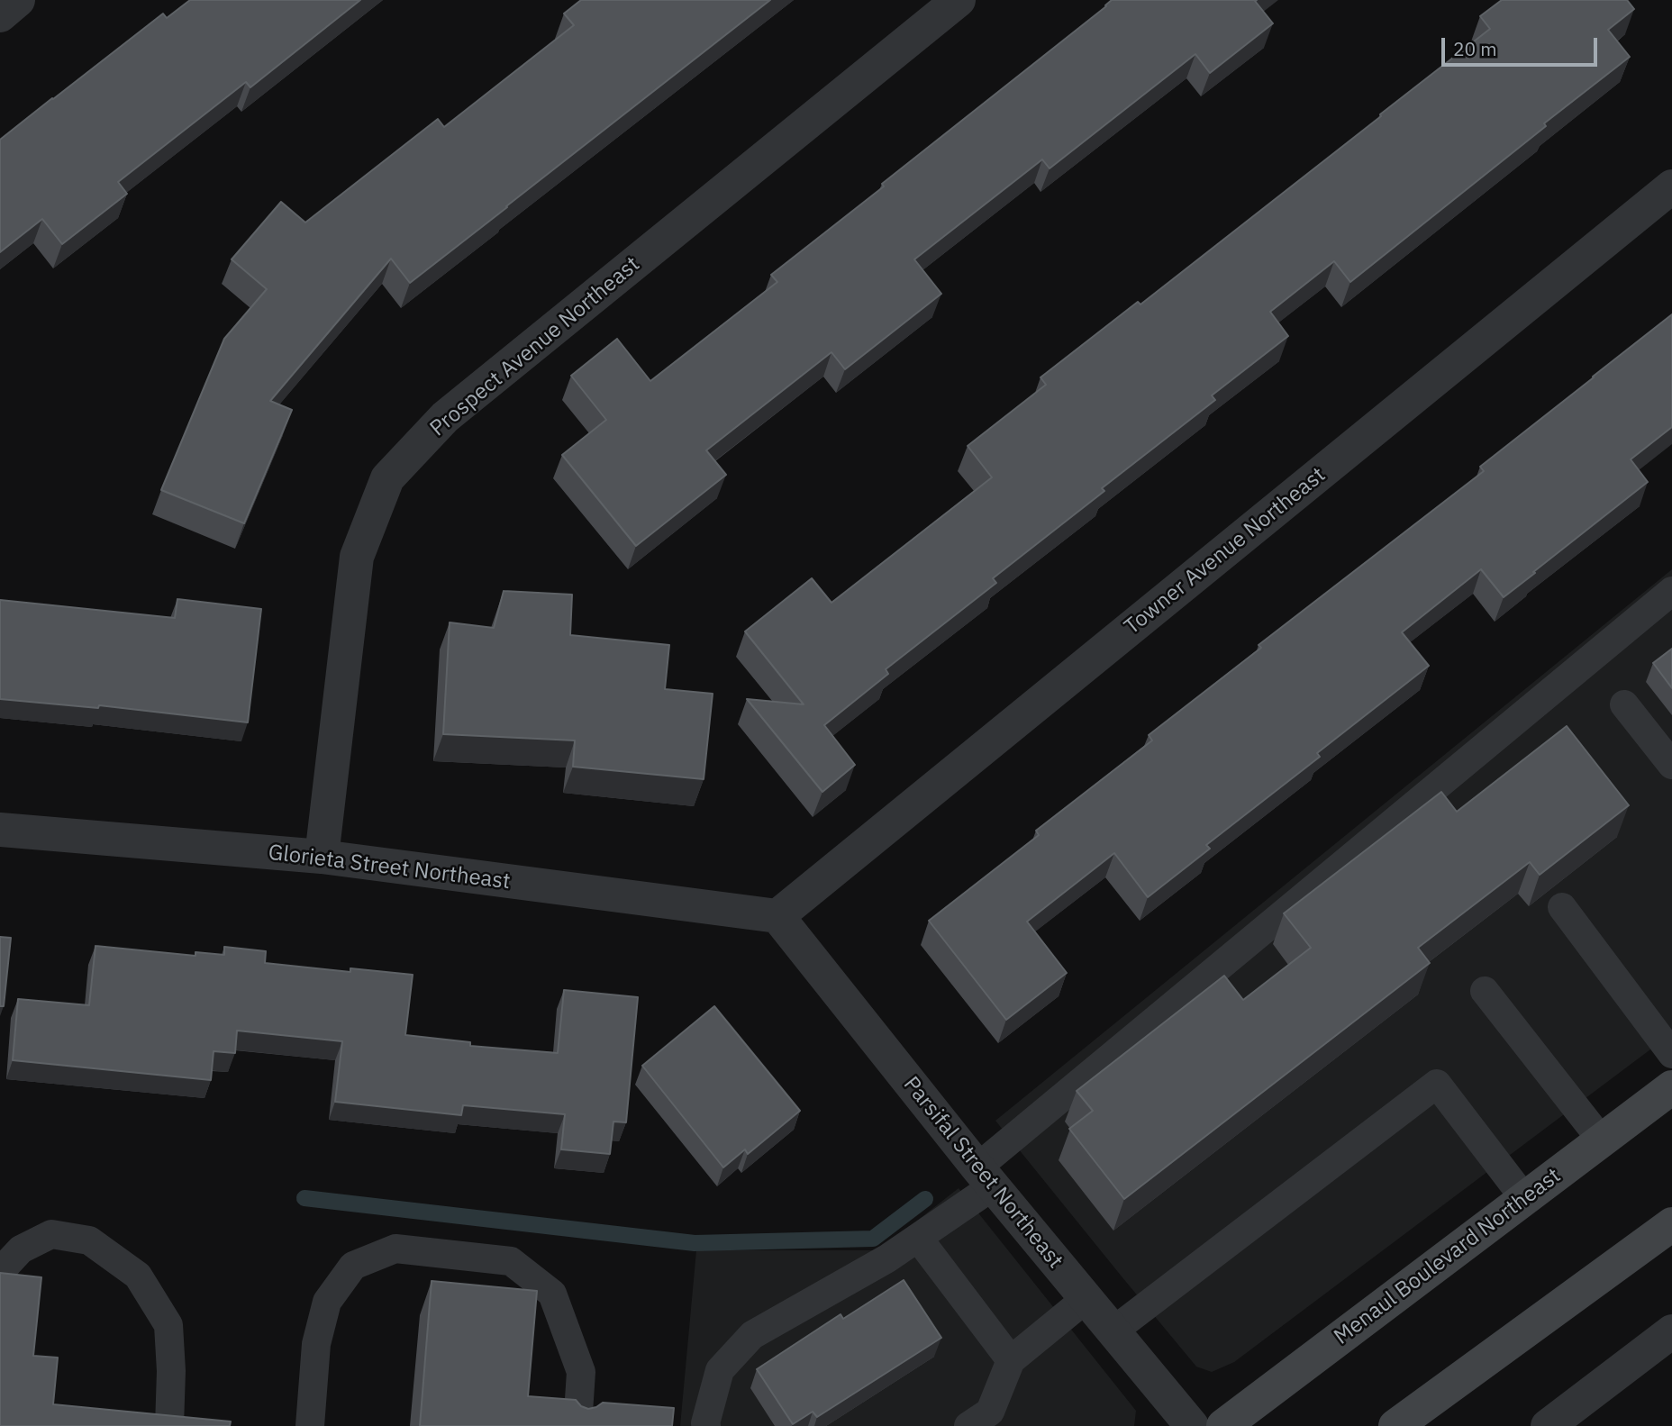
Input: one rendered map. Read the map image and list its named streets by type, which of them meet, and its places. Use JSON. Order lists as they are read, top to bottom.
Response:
{
  "streets": {
    "main road": ["Menaul Boulevard Northeast"],
    "street": [
      "Prospect Avenue Northeast",
      "Towner Avenue Northeast",
      "Glorieta Street Northeast",
      "Parsifal Street Northeast"
    ]
  },
  "crossings": [
    ["Prospect Avenue Northeast", "Glorieta Street Northeast"],
    ["Towner Avenue Northeast", "Glorieta Street Northeast"],
    ["Towner Avenue Northeast", "Parsifal Street Northeast"],
    ["Glorieta Street Northeast", "Parsifal Street Northeast"]
  ],
  "scale_bar": "20 m"
}
